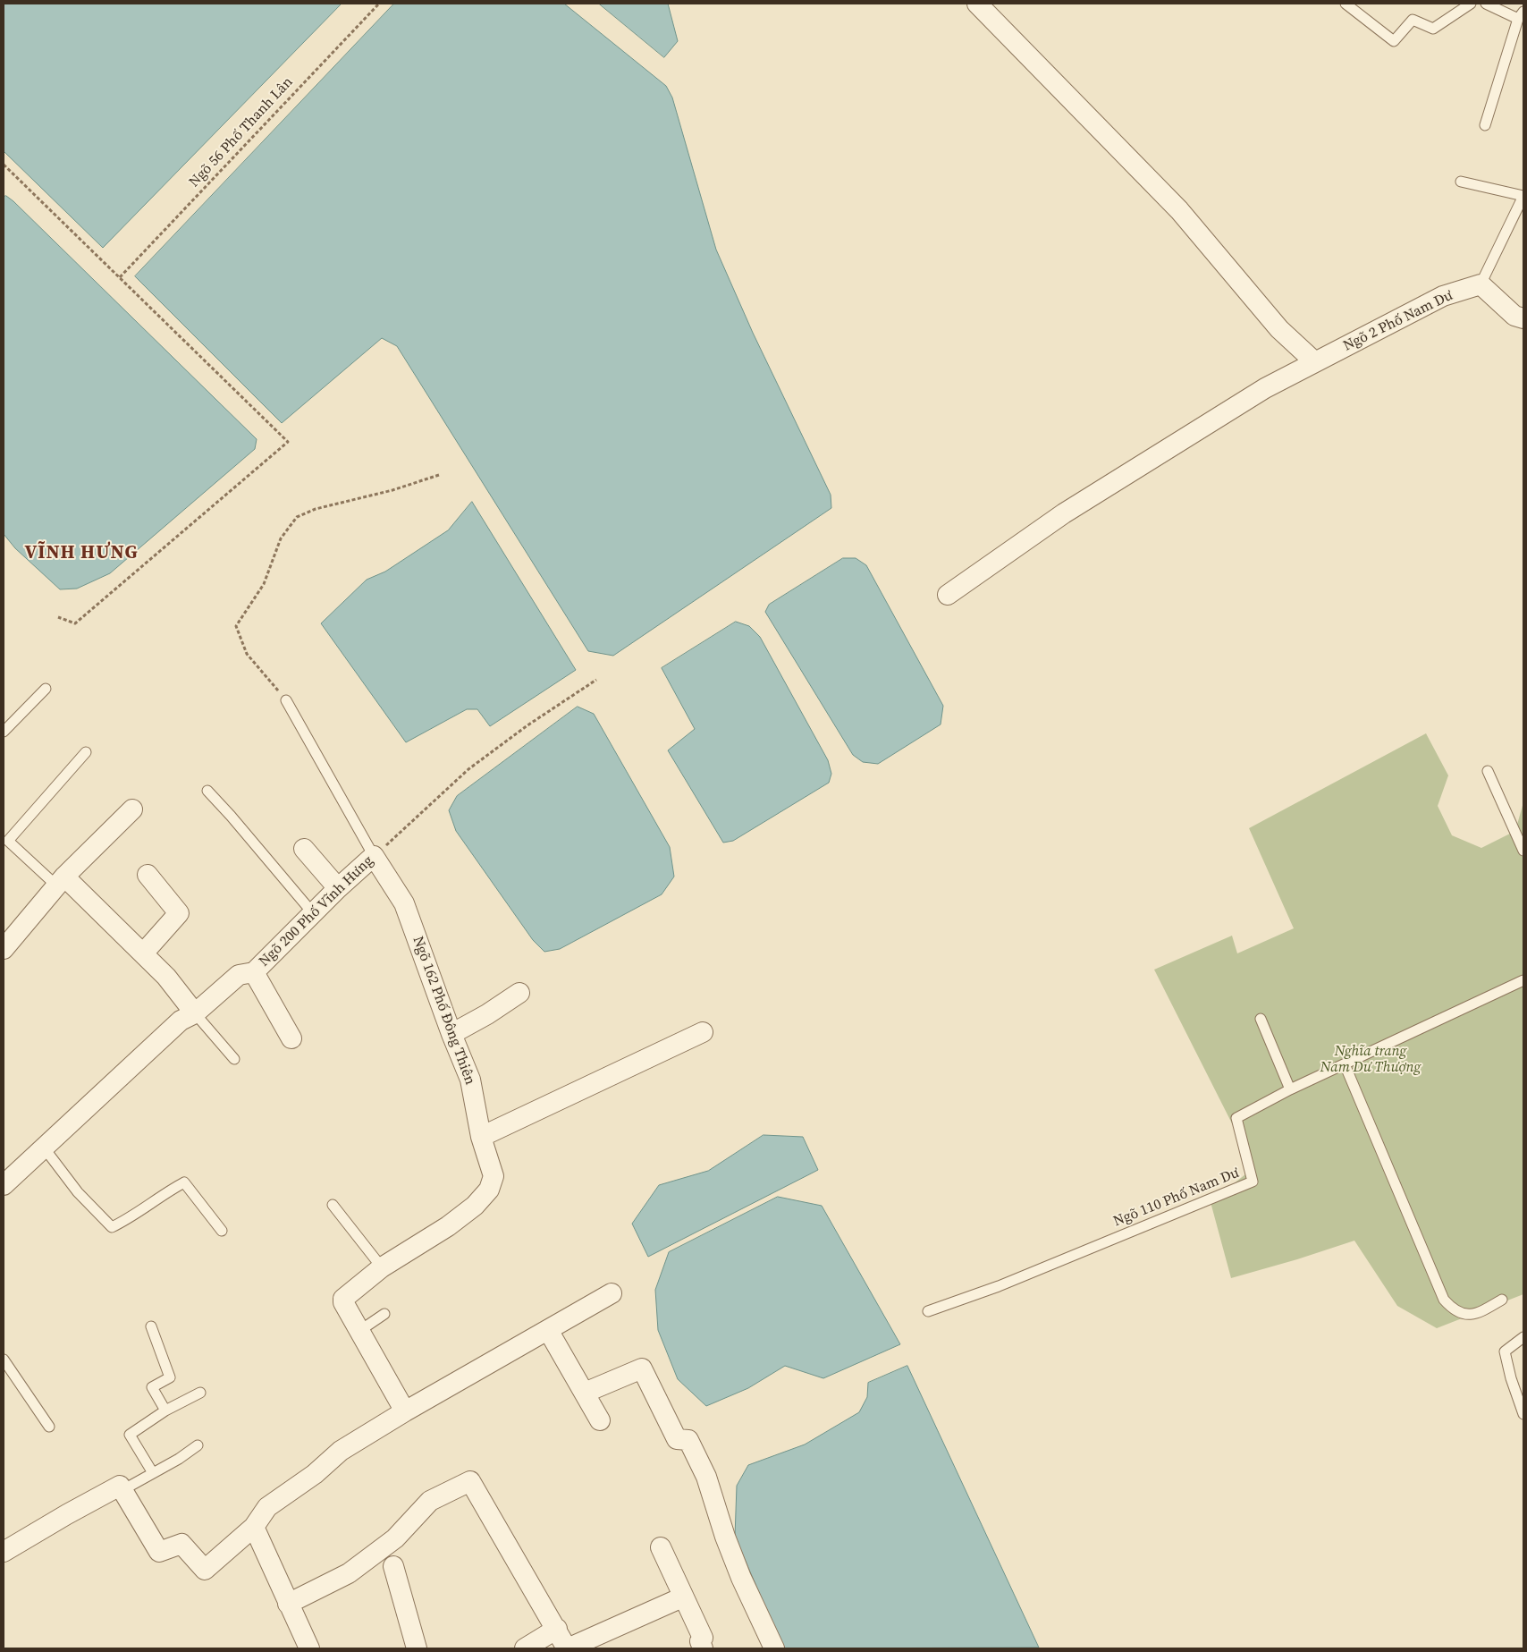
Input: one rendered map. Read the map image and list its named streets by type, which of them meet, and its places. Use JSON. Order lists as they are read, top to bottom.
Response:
{
  "streets": {
    "street": ["Ngõ 2 Phố Nam Dư", "Ngõ 200 Phố Vĩnh Hưng", "Ngõ 162 Phố Đông Thiên"],
    "lane": ["Ngõ 110 Phố Nam Dư"],
    "path": ["Ngõ 56 Phố Thanh Lân"]
  },
  "crossings": [
    ["Ngõ 200 Phố Vĩnh Hưng", "Ngõ 162 Phố Đông Thiên"]
  ],
  "districts": ["VĨNH HƯNG"],
  "parks": ["Nghĩa trang Nam Dư Thượng"]
}
